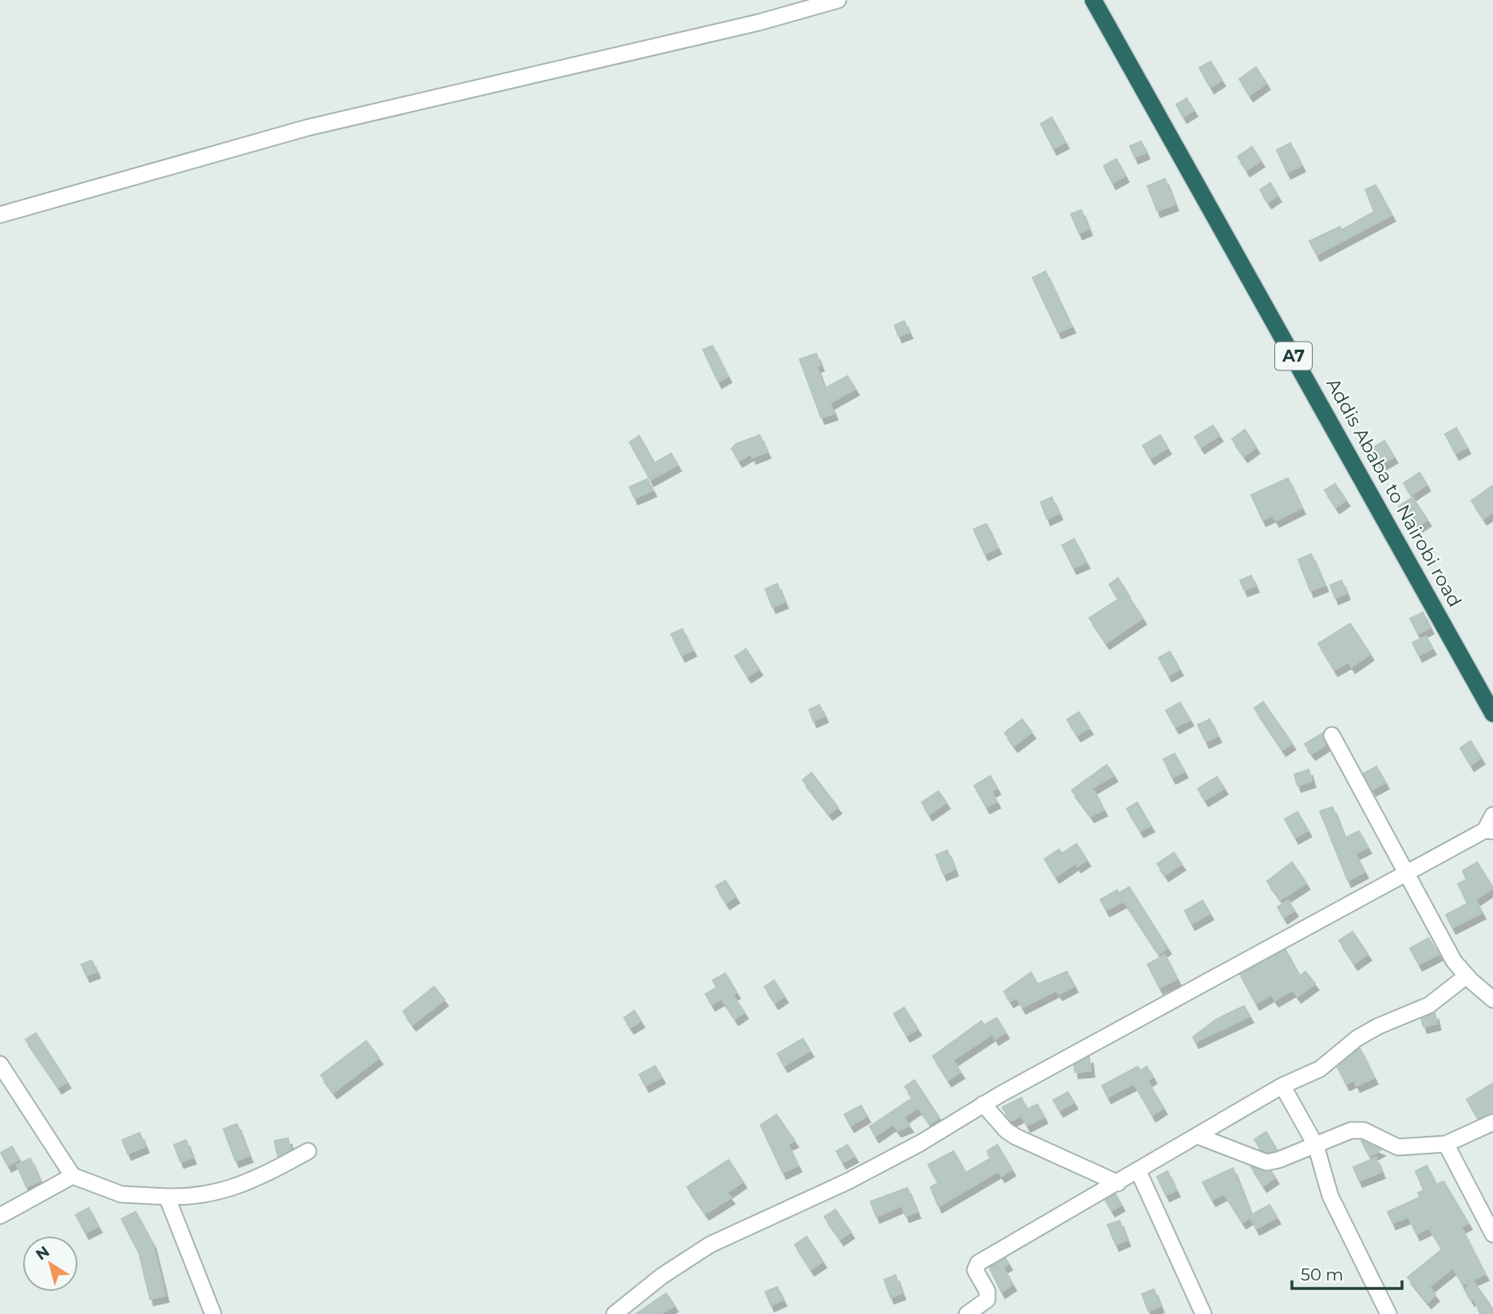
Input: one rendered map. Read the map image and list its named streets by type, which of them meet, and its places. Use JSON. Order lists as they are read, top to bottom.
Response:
{
  "streets": {
    "highway": ["A7", "Addis Ababa to Nairobi road"]
  },
  "scale_bar": "50 m",
  "north": "top left"
}
